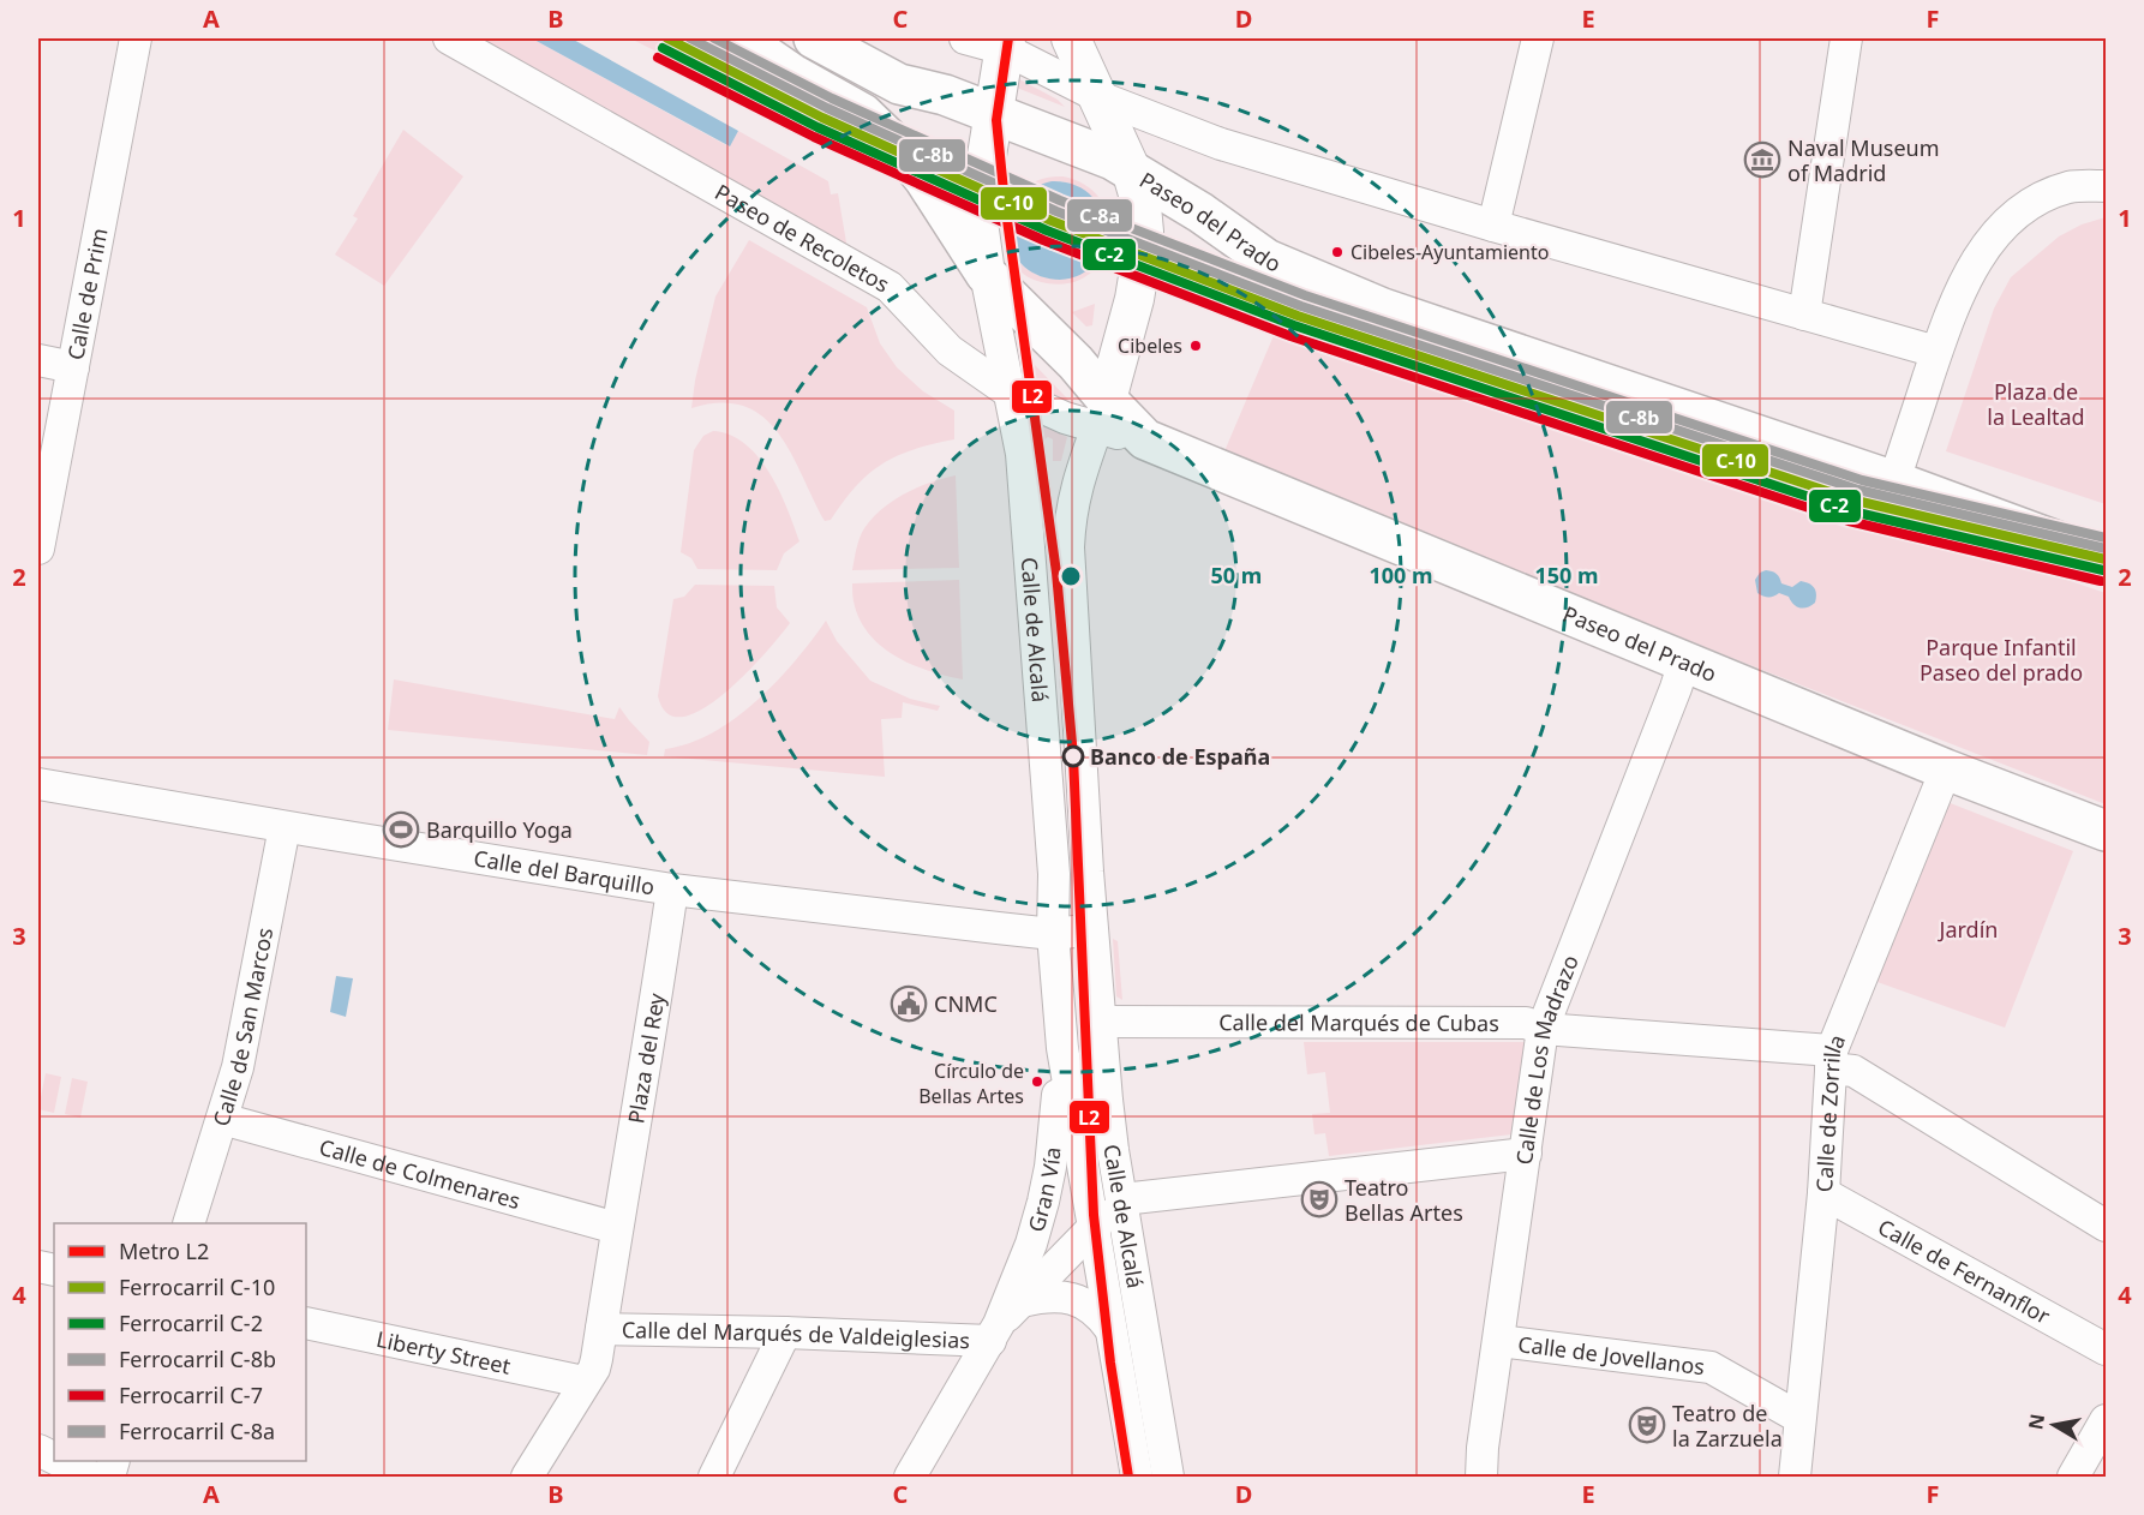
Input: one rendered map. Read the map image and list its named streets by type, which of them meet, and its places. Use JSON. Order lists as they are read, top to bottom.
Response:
{
  "streets": {
    "highway": ["Paseo del Prado"],
    "street": [
      "Paseo de Recoletos",
      "Calle de Prim",
      "Calle de Alcalá",
      "Calle del Barquillo",
      "Calle del Marqués de Cubas",
      "Calle de San Marcos",
      "Plaza del Rey",
      "Calle de Los Madrazo",
      "Calle de Zorrilla",
      "Calle de Colmenares",
      "Gran Vía",
      "Calle de Fernanflor",
      "Calle del Marqués de Valdeiglesias",
      "Liberty Street",
      "Calle de Jovellanos"
    ]
  },
  "crossings": [
    ["Paseo del Prado", "Paseo de Recoletos"],
    ["Paseo del Prado", "Calle de Alcalá"],
    ["Paseo del Prado", "Calle de Los Madrazo"],
    ["Paseo del Prado", "Calle de Zorrilla"],
    ["Paseo de Recoletos", "Calle de Alcalá"],
    ["Calle de Alcalá", "Calle del Barquillo"],
    ["Calle de Alcalá", "Calle del Marqués de Cubas"],
    ["Calle de Alcalá", "Gran Vía"],
    ["Calle del Barquillo", "Calle de San Marcos"],
    ["Calle del Barquillo", "Plaza del Rey"],
    ["Calle del Marqués de Cubas", "Calle de Los Madrazo"],
    ["Calle del Marqués de Cubas", "Calle de Zorrilla"],
    ["Calle de San Marcos", "Calle de Colmenares"],
    ["Plaza del Rey", "Calle de Colmenares"],
    ["Plaza del Rey", "Calle del Marqués de Valdeiglesias"],
    ["Plaza del Rey", "Liberty Street"],
    ["Calle de Los Madrazo", "Calle de Jovellanos"],
    ["Calle de Zorrilla", "Calle de Fernanflor"],
    ["Calle de Zorrilla", "Calle de Jovellanos"],
    ["Gran Vía", "Calle del Marqués de Valdeiglesias"]
  ],
  "parks": ["Plaza de la Lealtad", "Parque Infantil Paseo del prado", "Jardín"],
  "places": {
    "museum": ["Naval Museum of Madrid"],
    "other": [
      "Cibeles-Ayuntamiento",
      "Cibeles",
      "Banco de España",
      "Círculo de Bellas Artes"
    ],
    "sports": ["Barquillo Yoga"],
    "public building": ["CNMC"],
    "theatre": ["Teatro Bellas Artes", "Teatro de la Zarzuela"]
  },
  "lines": [
    "metro line L2",
    "rail line C-10",
    "rail line C-8b",
    "rail line C-8a",
    "rail line C-2",
    "rail line C-7"
  ],
  "legend": [
    "Metro L2",
    "Ferrocarril C-10",
    "Ferrocarril C-2",
    "Ferrocarril C-8b",
    "Ferrocarril C-7",
    "Ferrocarril C-8a"
  ],
  "north": "left",
  "grid": {
    "columns": [
      "A",
      "B",
      "C",
      "D",
      "E",
      "F"
    ],
    "rows": [
      "1",
      "2",
      "3",
      "4"
    ]
  },
  "rings": ["50 m", "100 m", "150 m"]
}
